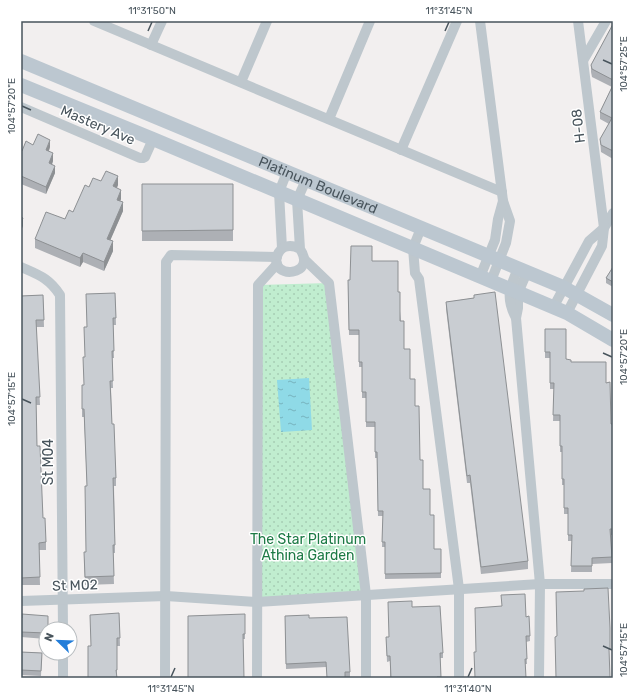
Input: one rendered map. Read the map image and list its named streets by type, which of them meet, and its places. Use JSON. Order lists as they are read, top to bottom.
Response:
{
  "streets": {
    "street": [
      "Mastery Ave",
      "H-08",
      "Platinum Boulevard",
      "St M04",
      "St M02"
    ]
  },
  "crossings": [
    ["Mastery Ave", "Platinum Boulevard"],
    ["St M04", "St M02"]
  ],
  "parks": ["The Star Platinum Athina Garden"],
  "north": "top left",
  "coordinates": [
    "11°31'50\"N",
    "11°31'45\"N",
    "104°57'25\"E",
    "104°57'20\"E",
    "104°57'15\"E",
    "11°31'40\"N"
  ]
}
